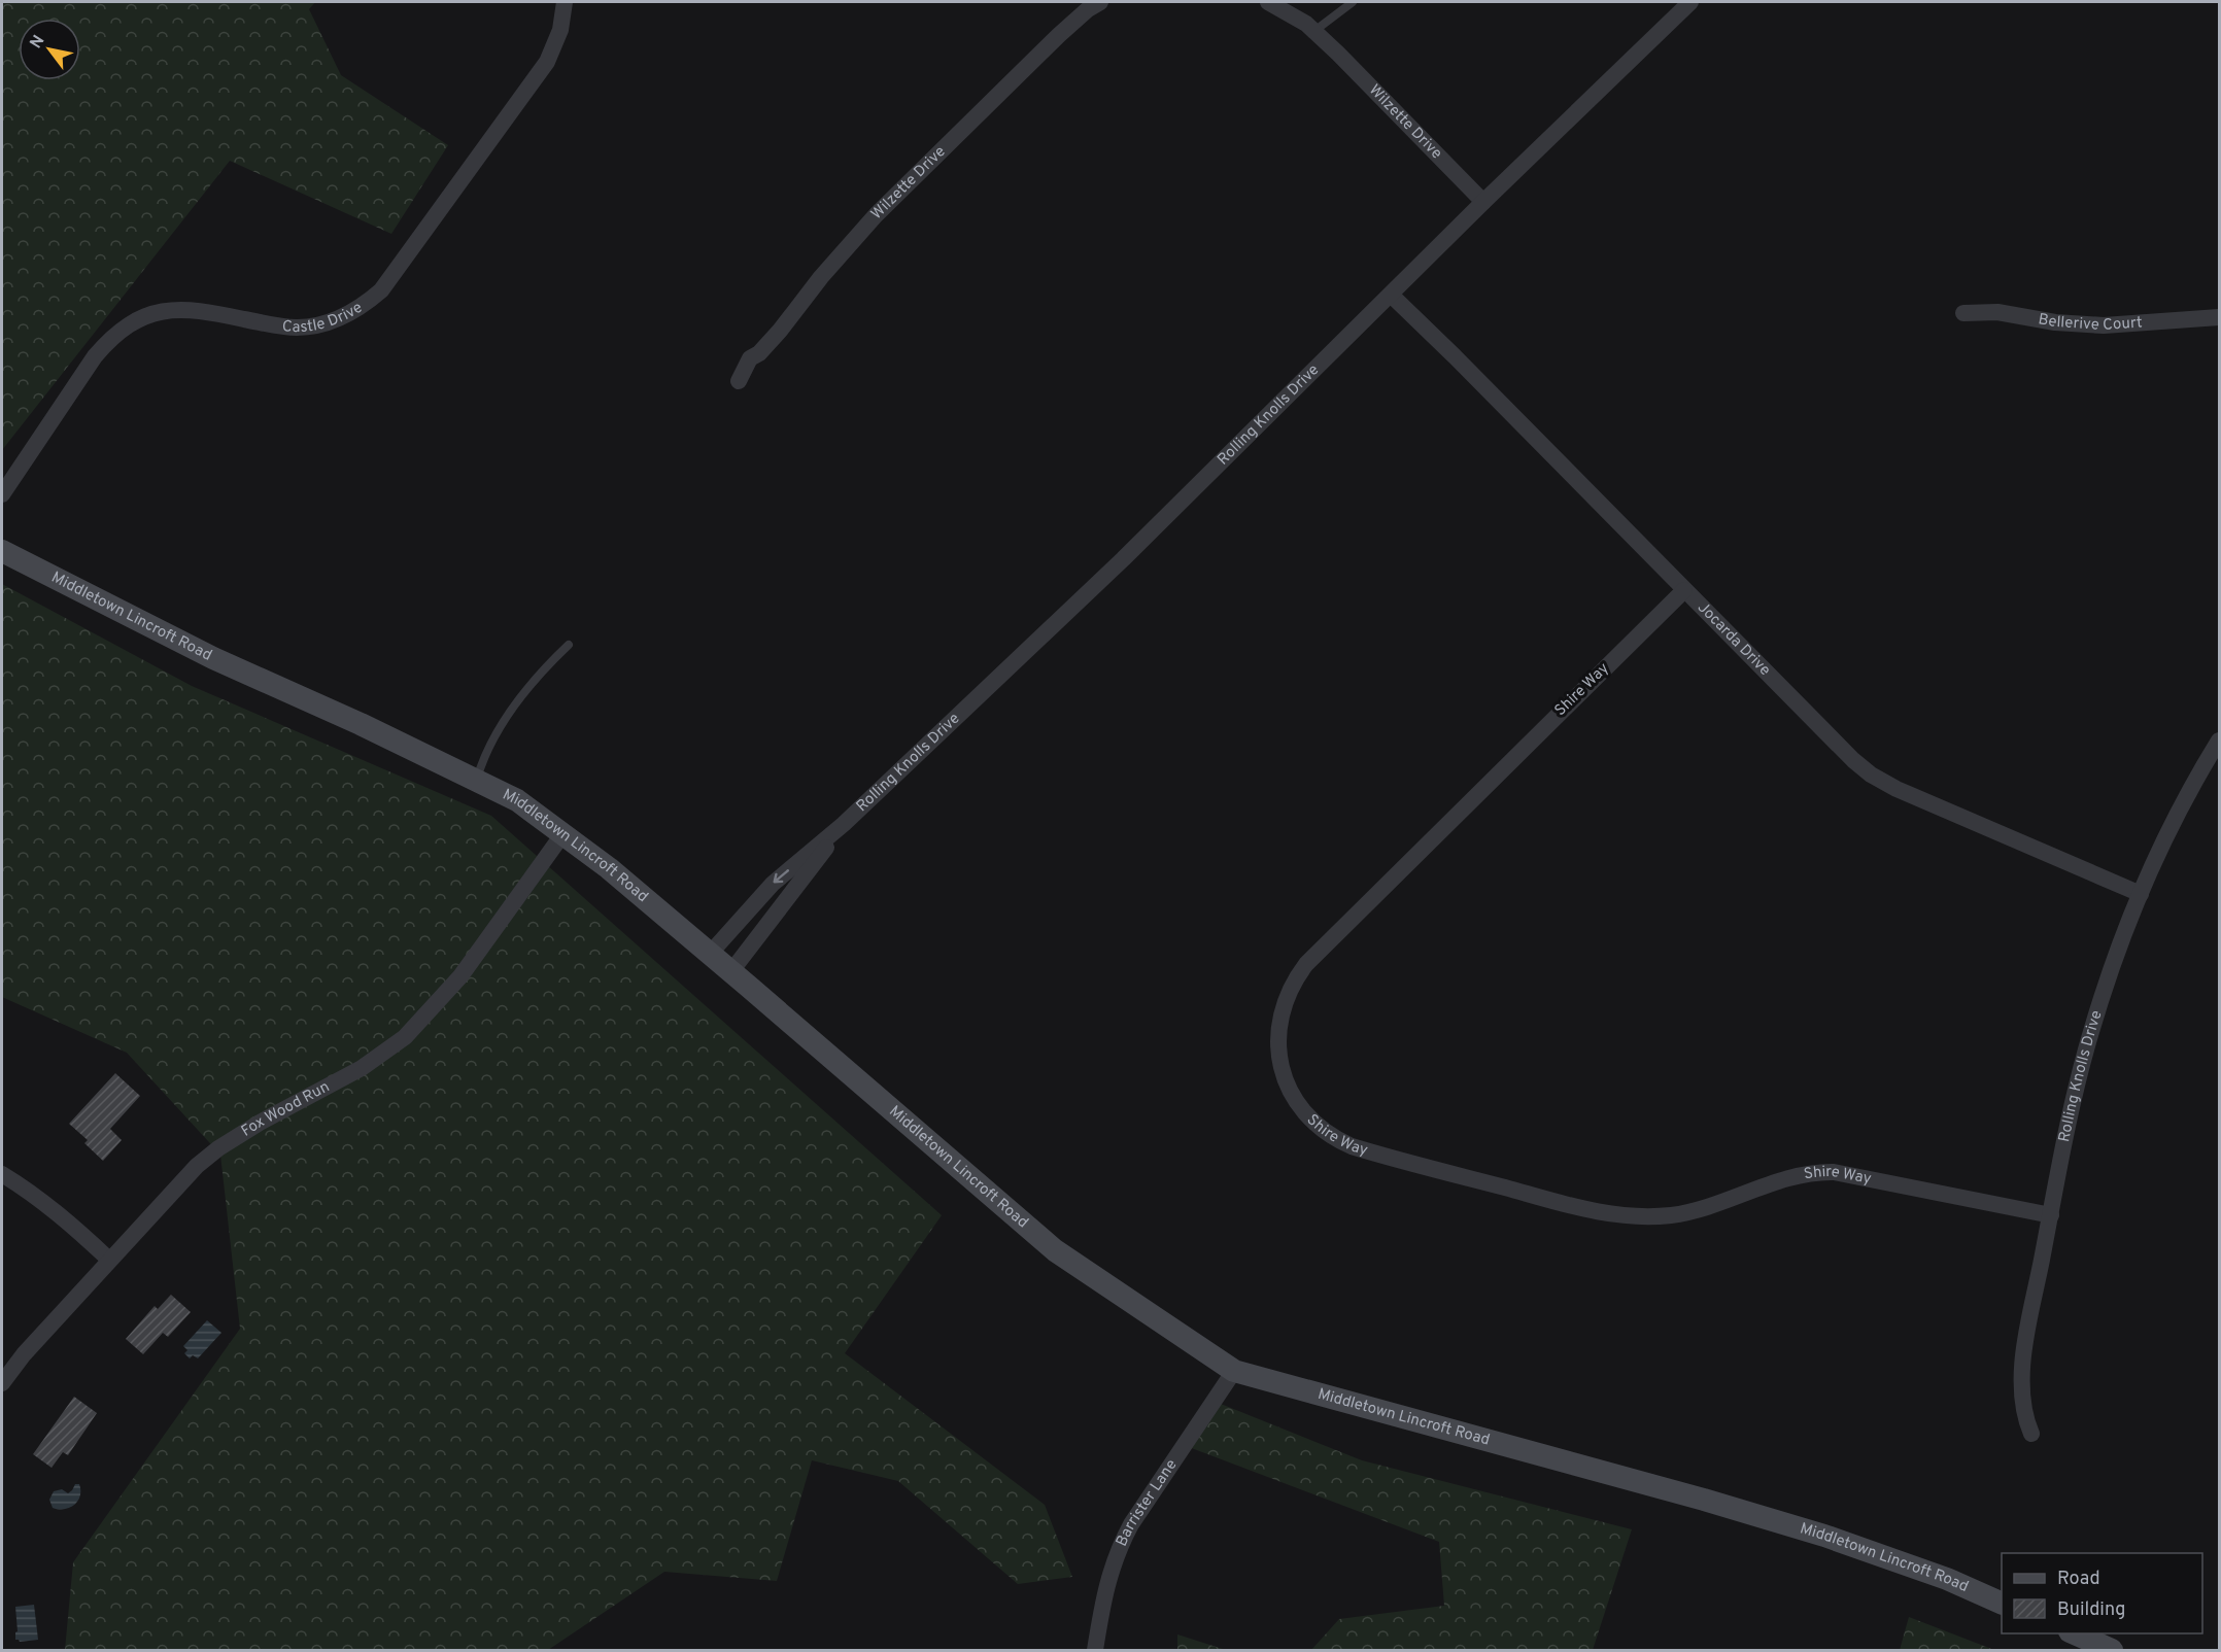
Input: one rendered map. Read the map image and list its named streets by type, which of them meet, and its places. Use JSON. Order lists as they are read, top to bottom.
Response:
{
  "streets": {
    "main road": ["Middletown Lincroft Road"],
    "street": [
      "Wilzette Drive",
      "Castle Drive",
      "Bellerive Court",
      "Rolling Knolls Drive",
      "Jocarda Drive",
      "Shire Way",
      "Fox Wood Run",
      "Barrister Lane"
    ]
  },
  "crossings": [
    ["Wilzette Drive", "Rolling Knolls Drive"],
    ["Rolling Knolls Drive", "Middletown Lincroft Road"],
    ["Rolling Knolls Drive", "Jocarda Drive"],
    ["Rolling Knolls Drive", "Shire Way"],
    ["Middletown Lincroft Road", "Fox Wood Run"],
    ["Middletown Lincroft Road", "Barrister Lane"],
    ["Jocarda Drive", "Shire Way"]
  ],
  "legend": ["Road", "Building"],
  "north": "top left"
}
